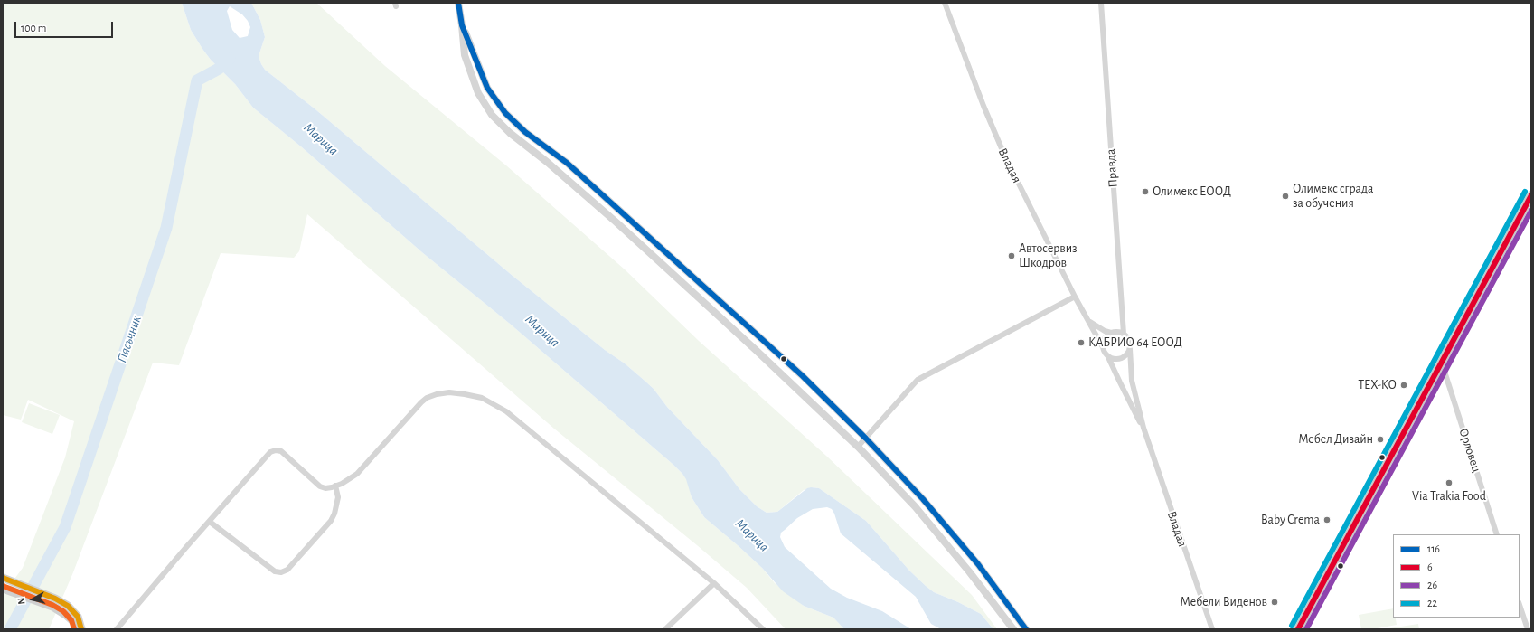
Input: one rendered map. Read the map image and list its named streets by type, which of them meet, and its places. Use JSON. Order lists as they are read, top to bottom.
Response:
{
  "streets": {
    "street": ["Владая", "Правда", "Орловец"]
  },
  "crossings": [
    ["Владая", "Правда"]
  ],
  "water": ["Марица", "Пясъчник"],
  "places": [
    "Олимекс ЕООД",
    "Олимекс сграда за обучения",
    "Автосервиз Шкодров",
    "КАБРИО 64 ЕООД",
    "ТЕХ-КО",
    "Мебел Дизайн",
    "Via Trakia Food",
    "Baby Crema",
    "Мебели Виденов"
  ],
  "lines": [
    "transit line 116",
    "transit line 22",
    "transit line 6",
    "transit line 26"
  ],
  "legend": [
    "116",
    "6",
    "26",
    "22"
  ],
  "scale_bar": "100 m",
  "north": "left"
}
